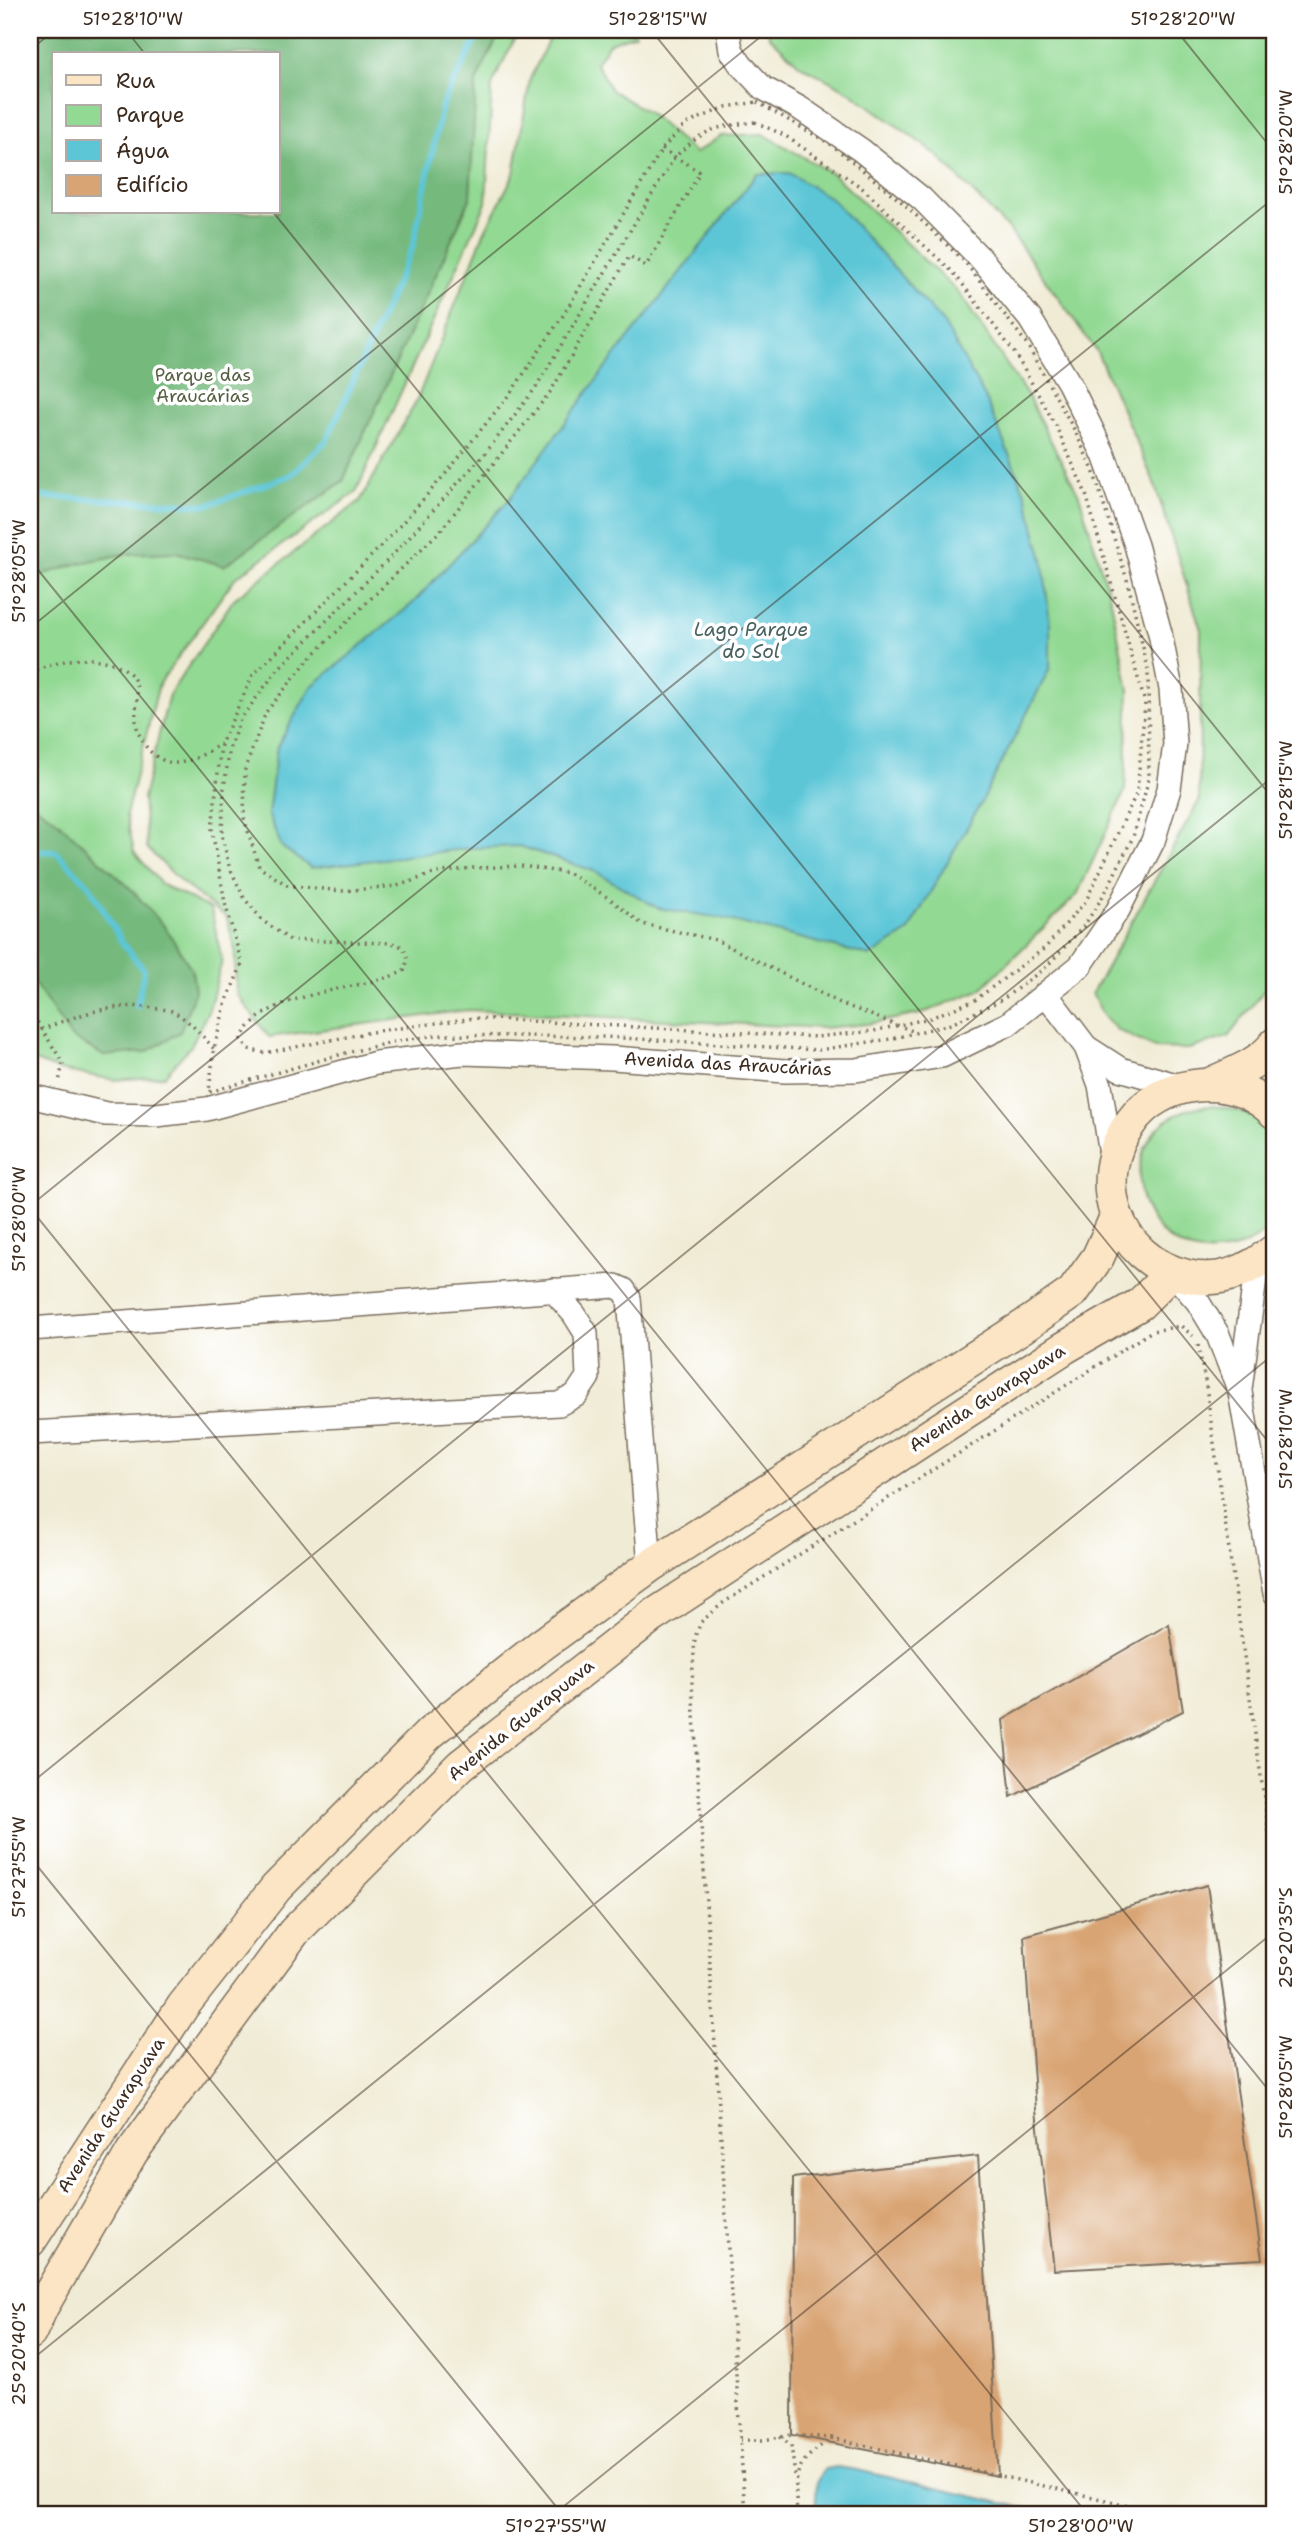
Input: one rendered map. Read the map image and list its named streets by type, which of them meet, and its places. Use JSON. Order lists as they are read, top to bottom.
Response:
{
  "streets": {
    "street": ["Avenida das Araucárias", "Avenida Guarapuava"]
  },
  "water": ["Lago Parque do Sol"],
  "parks": ["Parque das Araucárias"],
  "legend": [
    "Rua",
    "Parque",
    "Água",
    "Edifício"
  ],
  "coordinates": [
    "51°28'10\"W",
    "51°28'15\"W",
    "51°28'20\"W",
    "51°28'05\"W",
    "51°28'00\"W",
    "51°27'55\"W",
    "25°20'35\"S",
    "25°20'40\"S"
  ]
}
